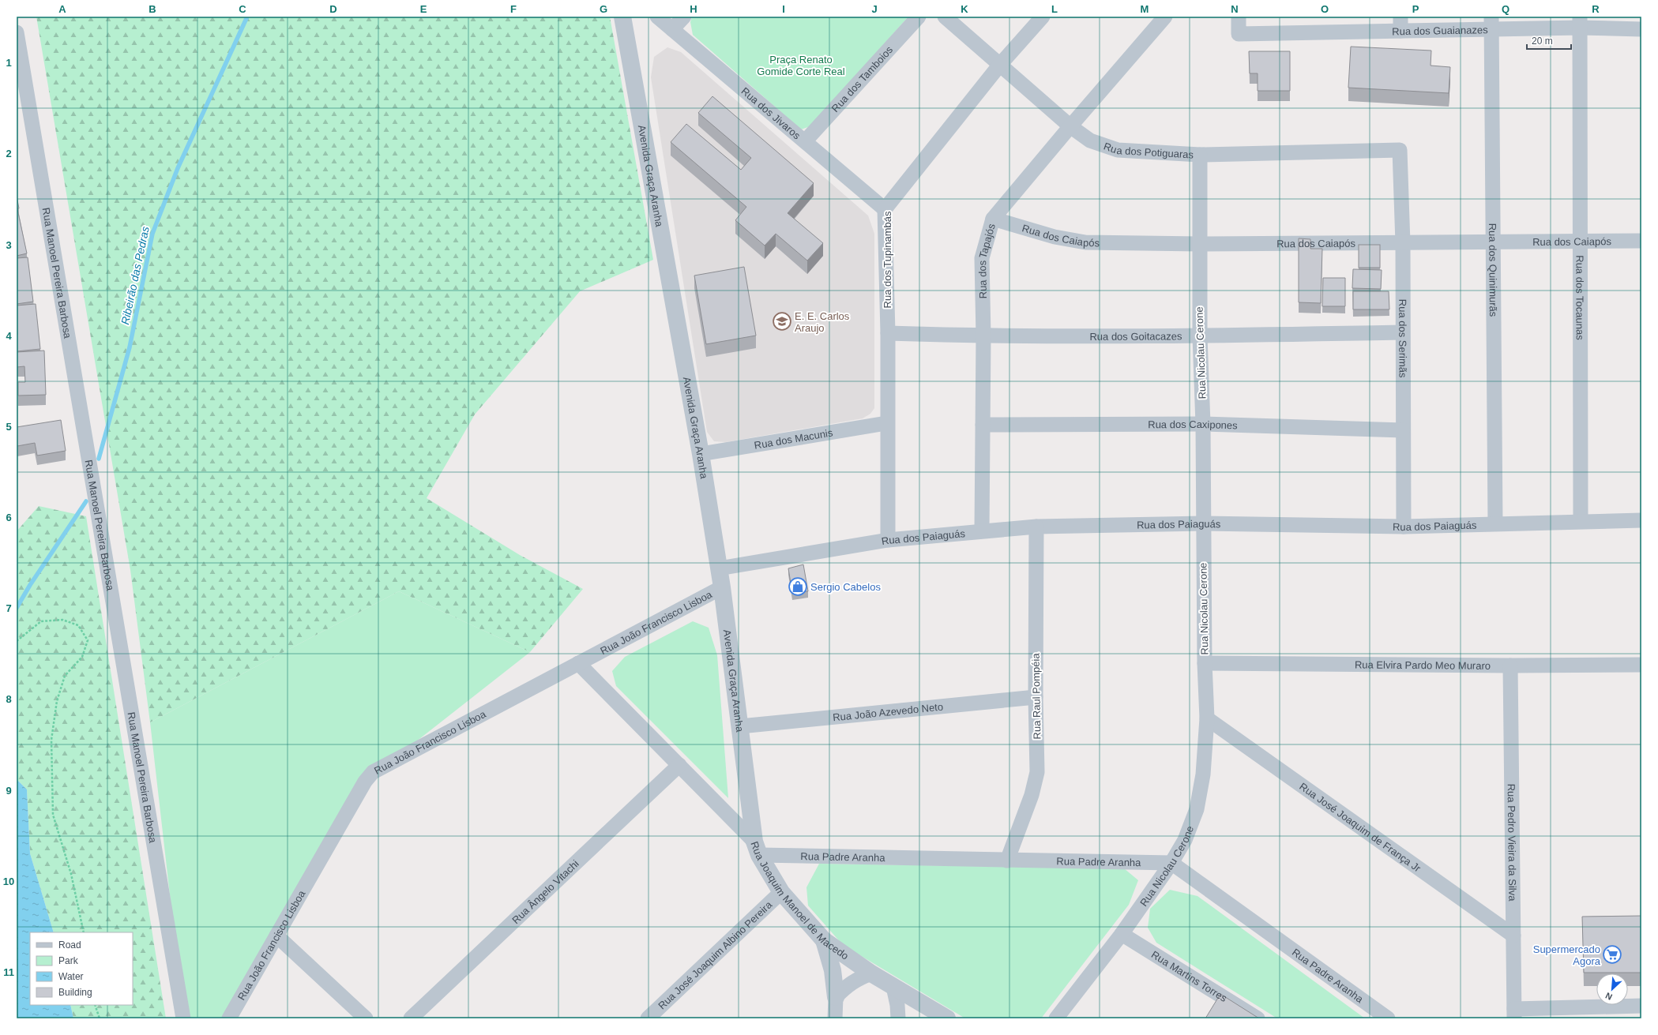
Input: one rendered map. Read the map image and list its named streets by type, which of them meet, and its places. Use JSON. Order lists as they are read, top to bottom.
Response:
{
  "streets": {
    "street": [
      "Rua dos Guaianazes",
      "Rua dos Tamboios",
      "Rua dos Jivaros",
      "Rua dos Potiguaras",
      "Avenida Graça Aranha",
      "Rua dos Caiapós",
      "Rua dos Tupinambás",
      "Rua dos Tapajós",
      "Rua dos Quinimurãs",
      "Rua Manoel Pereira Barbosa",
      "Rua dos Tocaunas",
      "Rua dos Goitacazes",
      "Rua dos Serimãs",
      "Rua Nicolau Cerone",
      "Rua dos Caxipones",
      "Rua dos Macunis",
      "Rua dos Paiaguás",
      "Rua João Francisco Lisboa",
      "Rua Elvira Pardo Meo Muraro",
      "Rua Raul Pompéia",
      "Rua João Azevedo Neto",
      "Rua José Joaquim de França Jr",
      "Rua Pedro Vieira da Silva",
      "Rua Padre Aranha",
      "Rua Ângelo Vitachi",
      "Rua Joaquim Manoel de Macedo",
      "Rua José Joaquim Albino Pereira",
      "Rua Martins Torres"
    ]
  },
  "crossings": [
    ["Rua dos Guaianazes", "Rua dos Quinimurãs"],
    ["Rua dos Guaianazes", "Rua dos Tocaunas"],
    ["Rua dos Tamboios", "Rua dos Jivaros"],
    ["Rua dos Jivaros", "Rua dos Tupinambás"],
    ["Rua dos Potiguaras", "Rua dos Tupinambás"],
    ["Rua dos Potiguaras", "Rua dos Tapajós"],
    ["Rua dos Potiguaras", "Rua dos Serimãs"],
    ["Rua dos Potiguaras", "Rua Nicolau Cerone"],
    ["Avenida Graça Aranha", "Rua dos Macunis"],
    ["Avenida Graça Aranha", "Rua dos Paiaguás"],
    ["Avenida Graça Aranha", "Rua João Francisco Lisboa"],
    ["Avenida Graça Aranha", "Rua João Azevedo Neto"],
    ["Avenida Graça Aranha", "Rua Padre Aranha"],
    ["Avenida Graça Aranha", "Rua Joaquim Manoel de Macedo"],
    ["Rua dos Caiapós", "Rua dos Tapajós"],
    ["Rua dos Caiapós", "Rua dos Quinimurãs"],
    ["Rua dos Caiapós", "Rua dos Tocaunas"],
    ["Rua dos Caiapós", "Rua dos Serimãs"],
    ["Rua dos Caiapós", "Rua Nicolau Cerone"],
    ["Rua dos Tupinambás", "Rua dos Goitacazes"],
    ["Rua dos Tupinambás", "Rua dos Macunis"],
    ["Rua dos Tupinambás", "Rua dos Paiaguás"],
    ["Rua dos Tapajós", "Rua dos Goitacazes"],
    ["Rua dos Tapajós", "Rua dos Caxipones"],
    ["Rua dos Tapajós", "Rua dos Paiaguás"],
    ["Rua dos Quinimurãs", "Rua dos Paiaguás"],
    ["Rua dos Tocaunas", "Rua dos Paiaguás"],
    ["Rua dos Goitacazes", "Rua dos Serimãs"],
    ["Rua dos Goitacazes", "Rua Nicolau Cerone"],
    ["Rua dos Serimãs", "Rua dos Caxipones"],
    ["Rua dos Serimãs", "Rua dos Paiaguás"],
    ["Rua Nicolau Cerone", "Rua dos Caxipones"],
    ["Rua Nicolau Cerone", "Rua dos Paiaguás"],
    ["Rua Nicolau Cerone", "Rua Elvira Pardo Meo Muraro"],
    ["Rua Nicolau Cerone", "Rua José Joaquim de França Jr"],
    ["Rua Nicolau Cerone", "Rua Padre Aranha"],
    ["Rua Nicolau Cerone", "Rua Martins Torres"],
    ["Rua dos Paiaguás", "Rua Raul Pompéia"],
    ["Rua João Francisco Lisboa", "Rua Joaquim Manoel de Macedo"],
    ["Rua Elvira Pardo Meo Muraro", "Rua Pedro Vieira da Silva"],
    ["Rua Raul Pompéia", "Rua João Azevedo Neto"],
    ["Rua Raul Pompéia", "Rua Padre Aranha"],
    ["Rua José Joaquim de França Jr", "Rua Pedro Vieira da Silva"],
    ["Rua Padre Aranha", "Rua Joaquim Manoel de Macedo"],
    ["Rua Ângelo Vitachi", "Rua Joaquim Manoel de Macedo"],
    ["Rua Joaquim Manoel de Macedo", "Rua José Joaquim Albino Pereira"]
  ],
  "water": ["Ribeirão das Pedras"],
  "parks": ["Praça Renato Gomide Corte Real"],
  "places": {
    "school or university": ["E. E. Carlos Araujo"],
    "shop": ["Sergio Cabelos"],
    "supermarket": ["Supermercado Agora"]
  },
  "legend": [
    "Road",
    "Park",
    "Water",
    "Building"
  ],
  "scale_bar": "20 m",
  "north": "bottom left",
  "grid": {
    "columns": [
      "A",
      "B",
      "C",
      "D",
      "E",
      "F",
      "G",
      "H",
      "I",
      "J",
      "K",
      "L",
      "M",
      "N",
      "O",
      "P",
      "Q",
      "R"
    ],
    "rows": [
      "1",
      "2",
      "3",
      "4",
      "5",
      "6",
      "7",
      "8",
      "9",
      "10",
      "11"
    ]
  }
}
